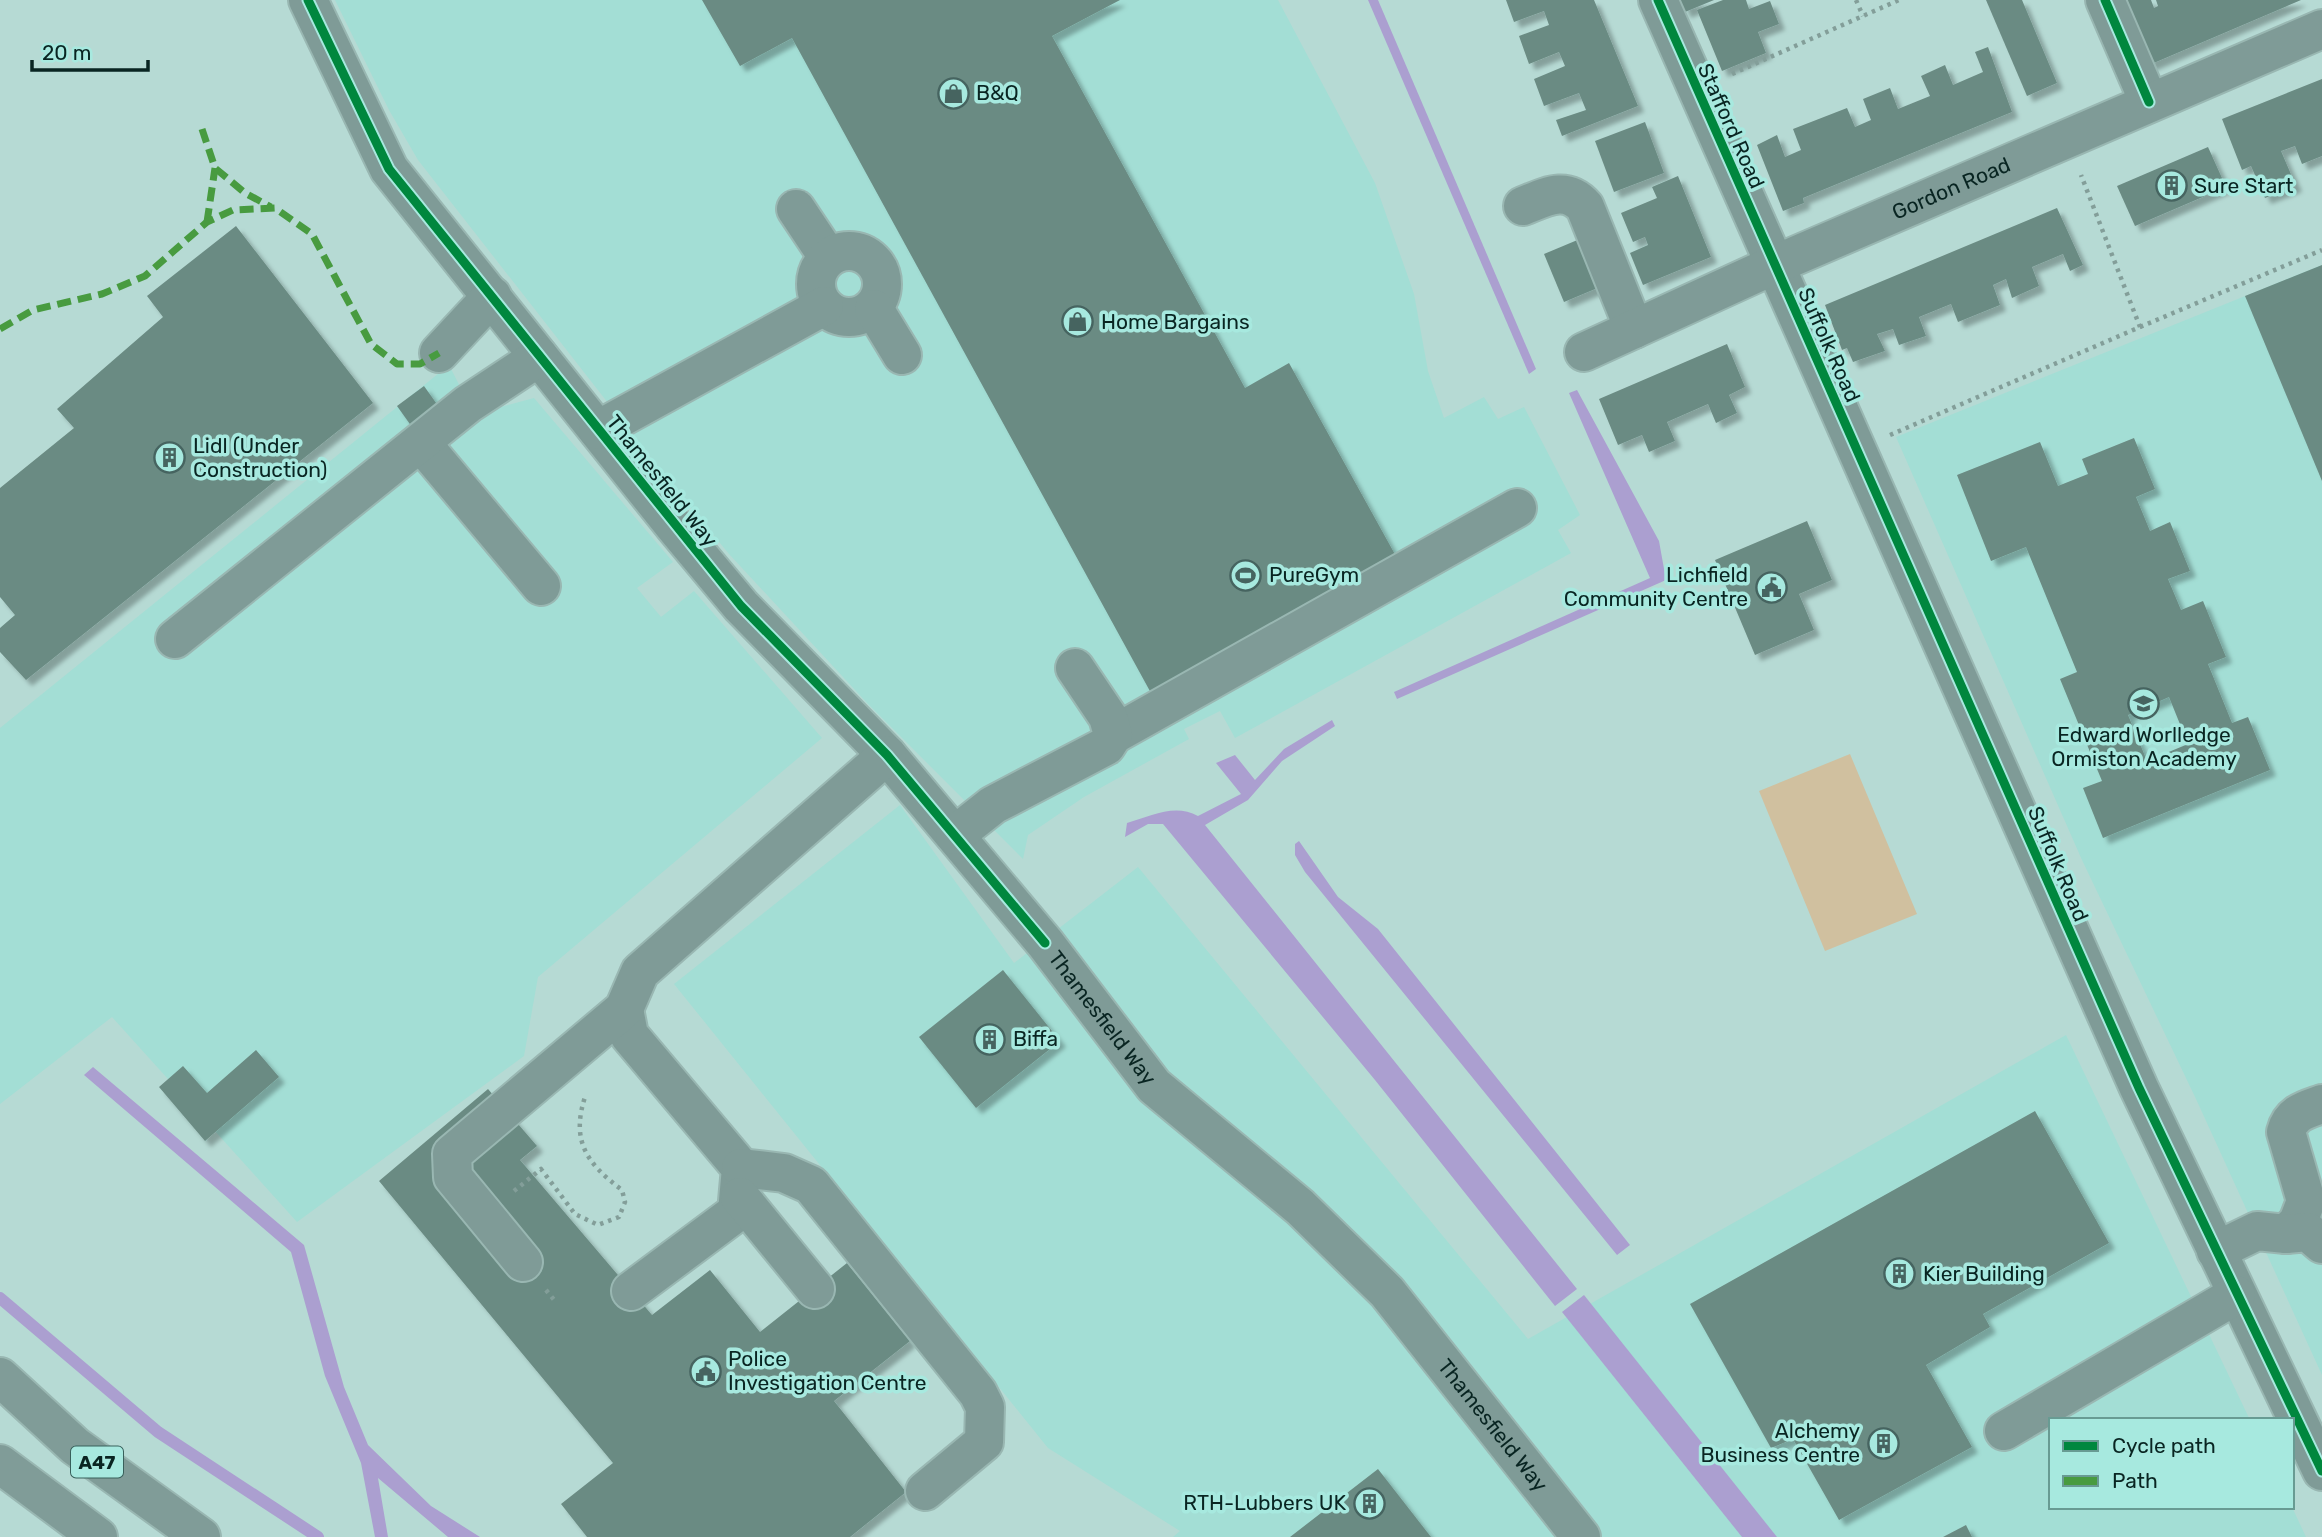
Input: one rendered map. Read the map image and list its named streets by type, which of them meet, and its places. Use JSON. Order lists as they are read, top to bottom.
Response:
{
  "streets": {
    "highway": ["A47"],
    "street": [
      "Stafford Road",
      "Gordon Road",
      "Suffolk Road",
      "Thamesfield Way"
    ]
  },
  "crossings": [
    ["Stafford Road", "Gordon Road"],
    ["Stafford Road", "Suffolk Road"],
    ["Gordon Road", "Suffolk Road"]
  ],
  "places": {
    "shop": ["B&Q", "Home Bargains"],
    "building": [
      "Sure Start",
      "Lidl (Under Construction)",
      "Biffa",
      "Kier Building",
      "Alchemy Business Centre",
      "RTH-Lubbers UK"
    ],
    "sports": ["PureGym"],
    "public building": ["Lichfield Community Centre", "Police Investigation Centre"],
    "school or university": ["Edward Worlledge Ormiston Academy"]
  },
  "legend": ["Cycle path", "Path"],
  "scale_bar": "20 m"
}
